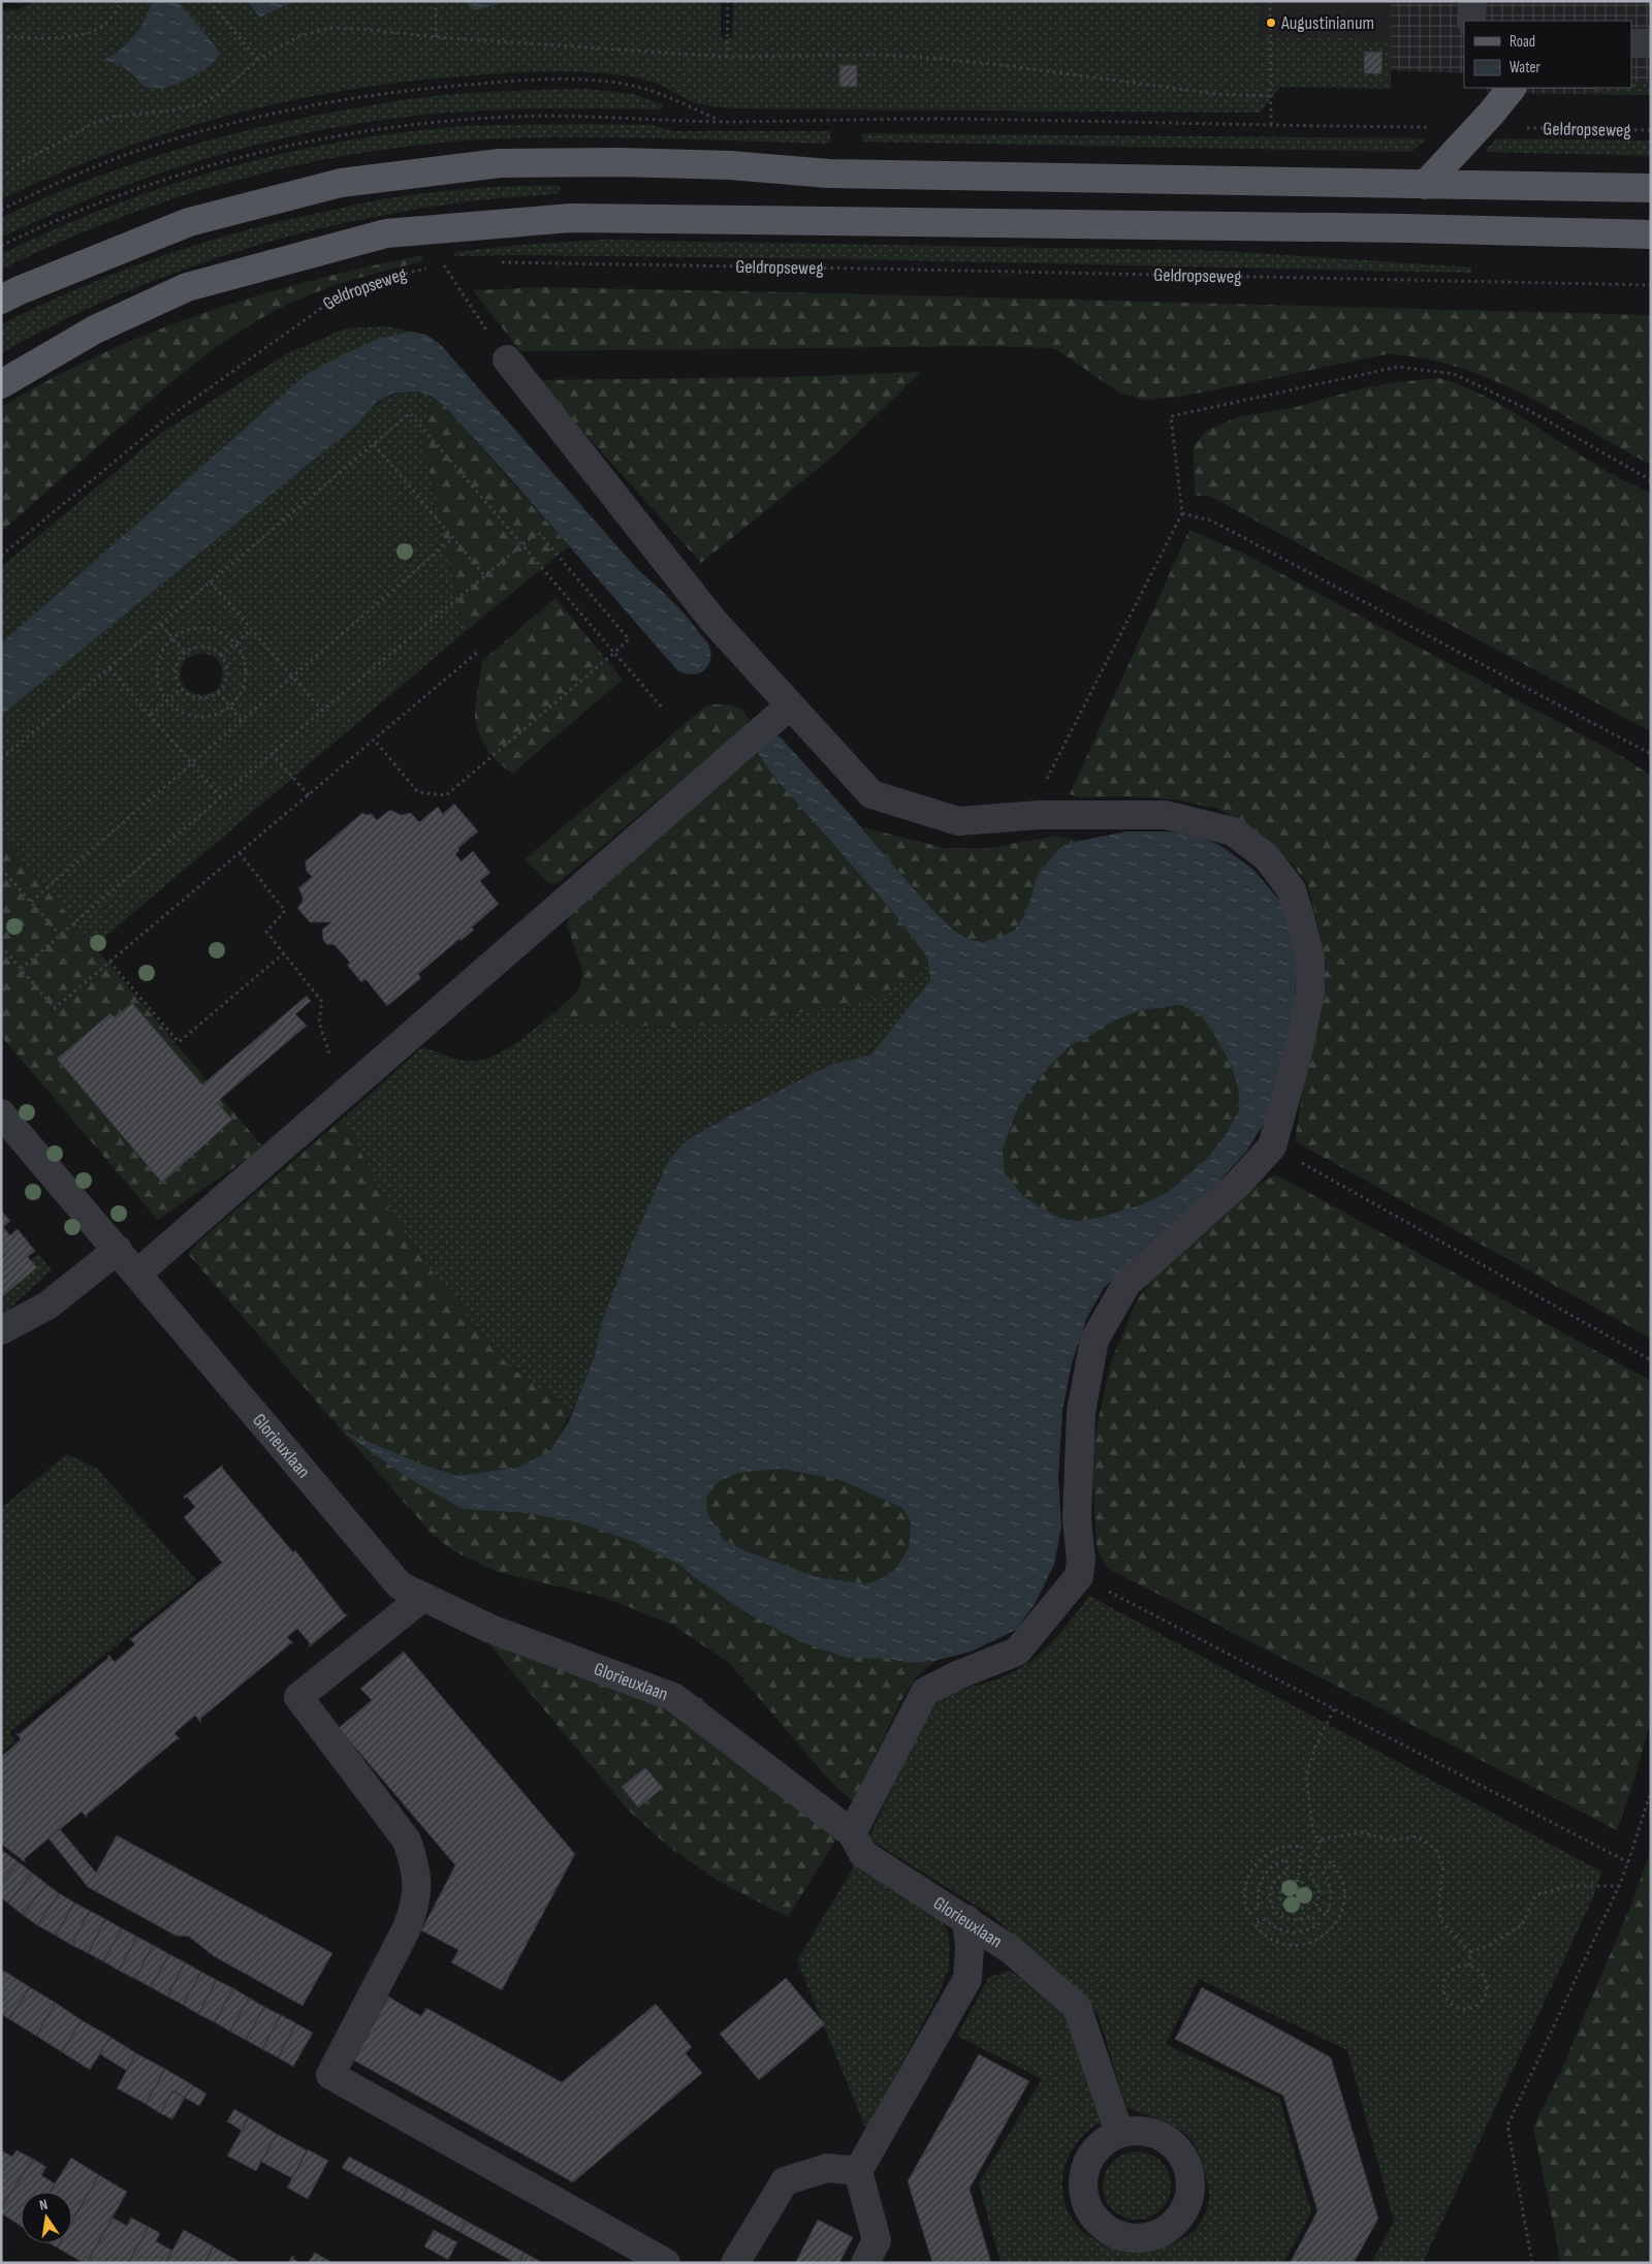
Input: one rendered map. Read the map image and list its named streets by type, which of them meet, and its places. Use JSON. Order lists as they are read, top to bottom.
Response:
{
  "streets": {
    "street": ["Glorieuxlaan"],
    "path": ["Geldropseweg"]
  },
  "places": ["Augustinianum"],
  "legend": ["Road", "Water"],
  "north": "top"
}
